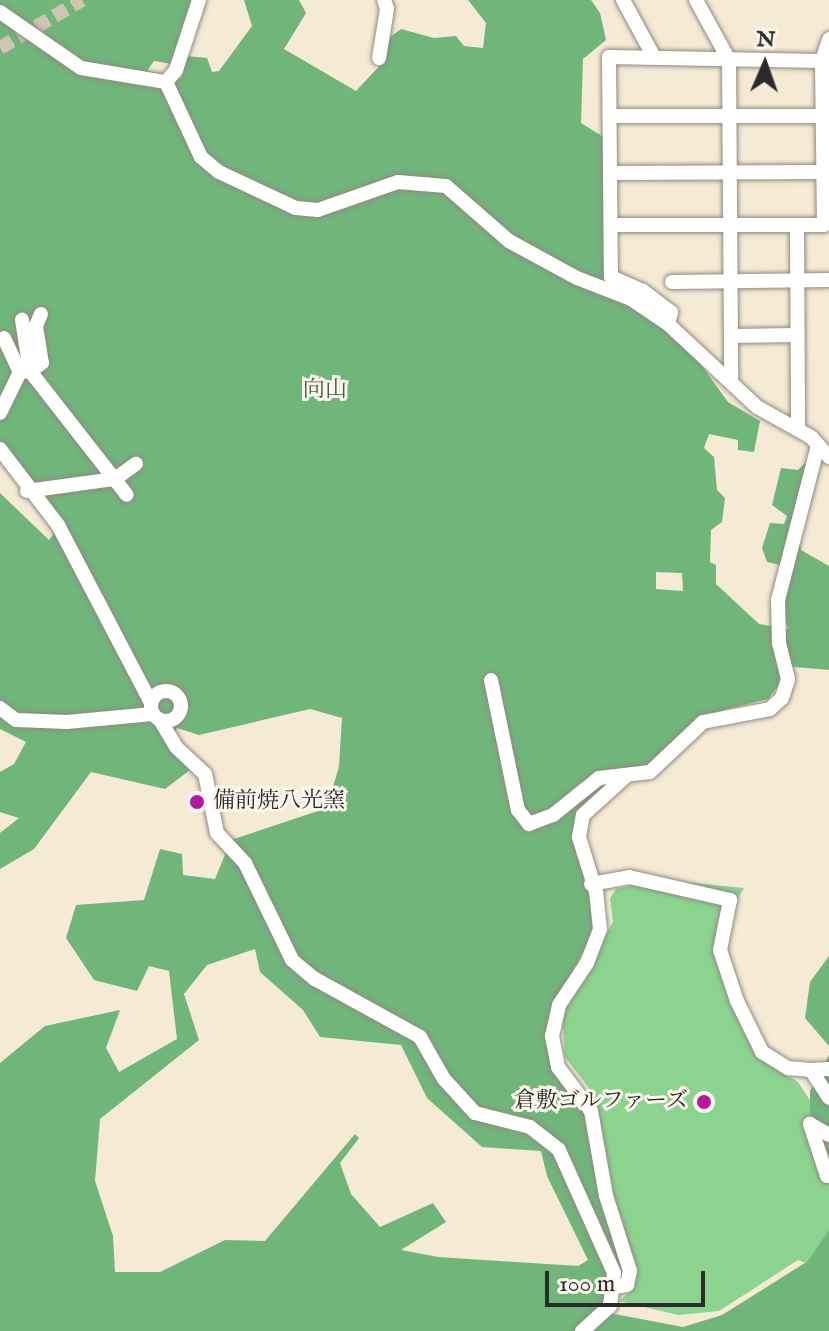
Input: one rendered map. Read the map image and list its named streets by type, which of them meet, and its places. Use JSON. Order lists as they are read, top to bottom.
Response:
{
  "parks": ["向山"],
  "places": ["備前焼八光窯", "倉敷ゴルファーズ"],
  "scale_bar": "100 m",
  "north": "top"
}
